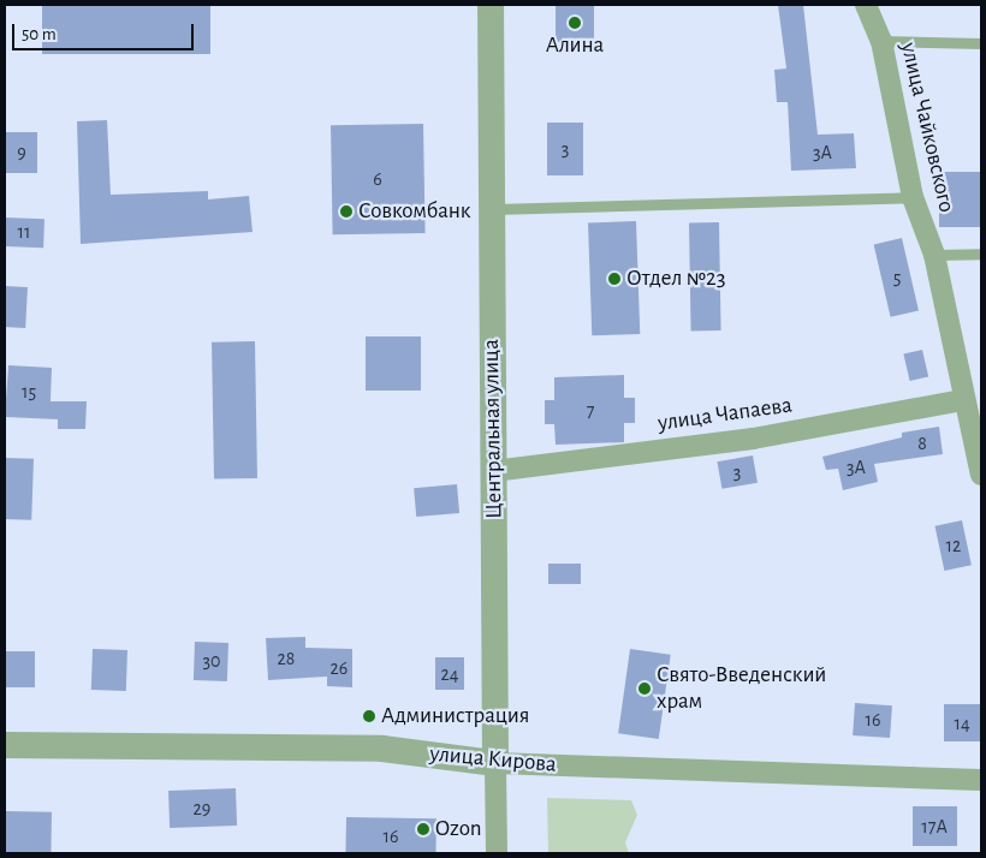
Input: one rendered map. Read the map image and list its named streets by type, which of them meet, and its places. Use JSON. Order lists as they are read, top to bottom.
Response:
{
  "streets": {
    "street": [
      "улица Чайковского",
      "улица Чапаева",
      "Центральная улица",
      "улица Кирова"
    ]
  },
  "crossings": [
    ["улица Чайковского", "улица Чапаева"],
    ["улица Чапаева", "Центральная улица"],
    ["Центральная улица", "улица Кирова"]
  ],
  "places": [
    "Алина",
    "Совкомбанк",
    "Отдел №23",
    "Свято-Введенский храм",
    "Администрация",
    "Ozon"
  ],
  "house_numbers": [
    "3",
    "9",
    "3А",
    "6",
    "11",
    "5",
    "15",
    "7",
    "8",
    "3А",
    "3",
    "12",
    "28",
    "30",
    "26",
    "24",
    "16",
    "14",
    "29",
    "17А",
    "16"
  ],
  "scale_bar": "50 m"
}
